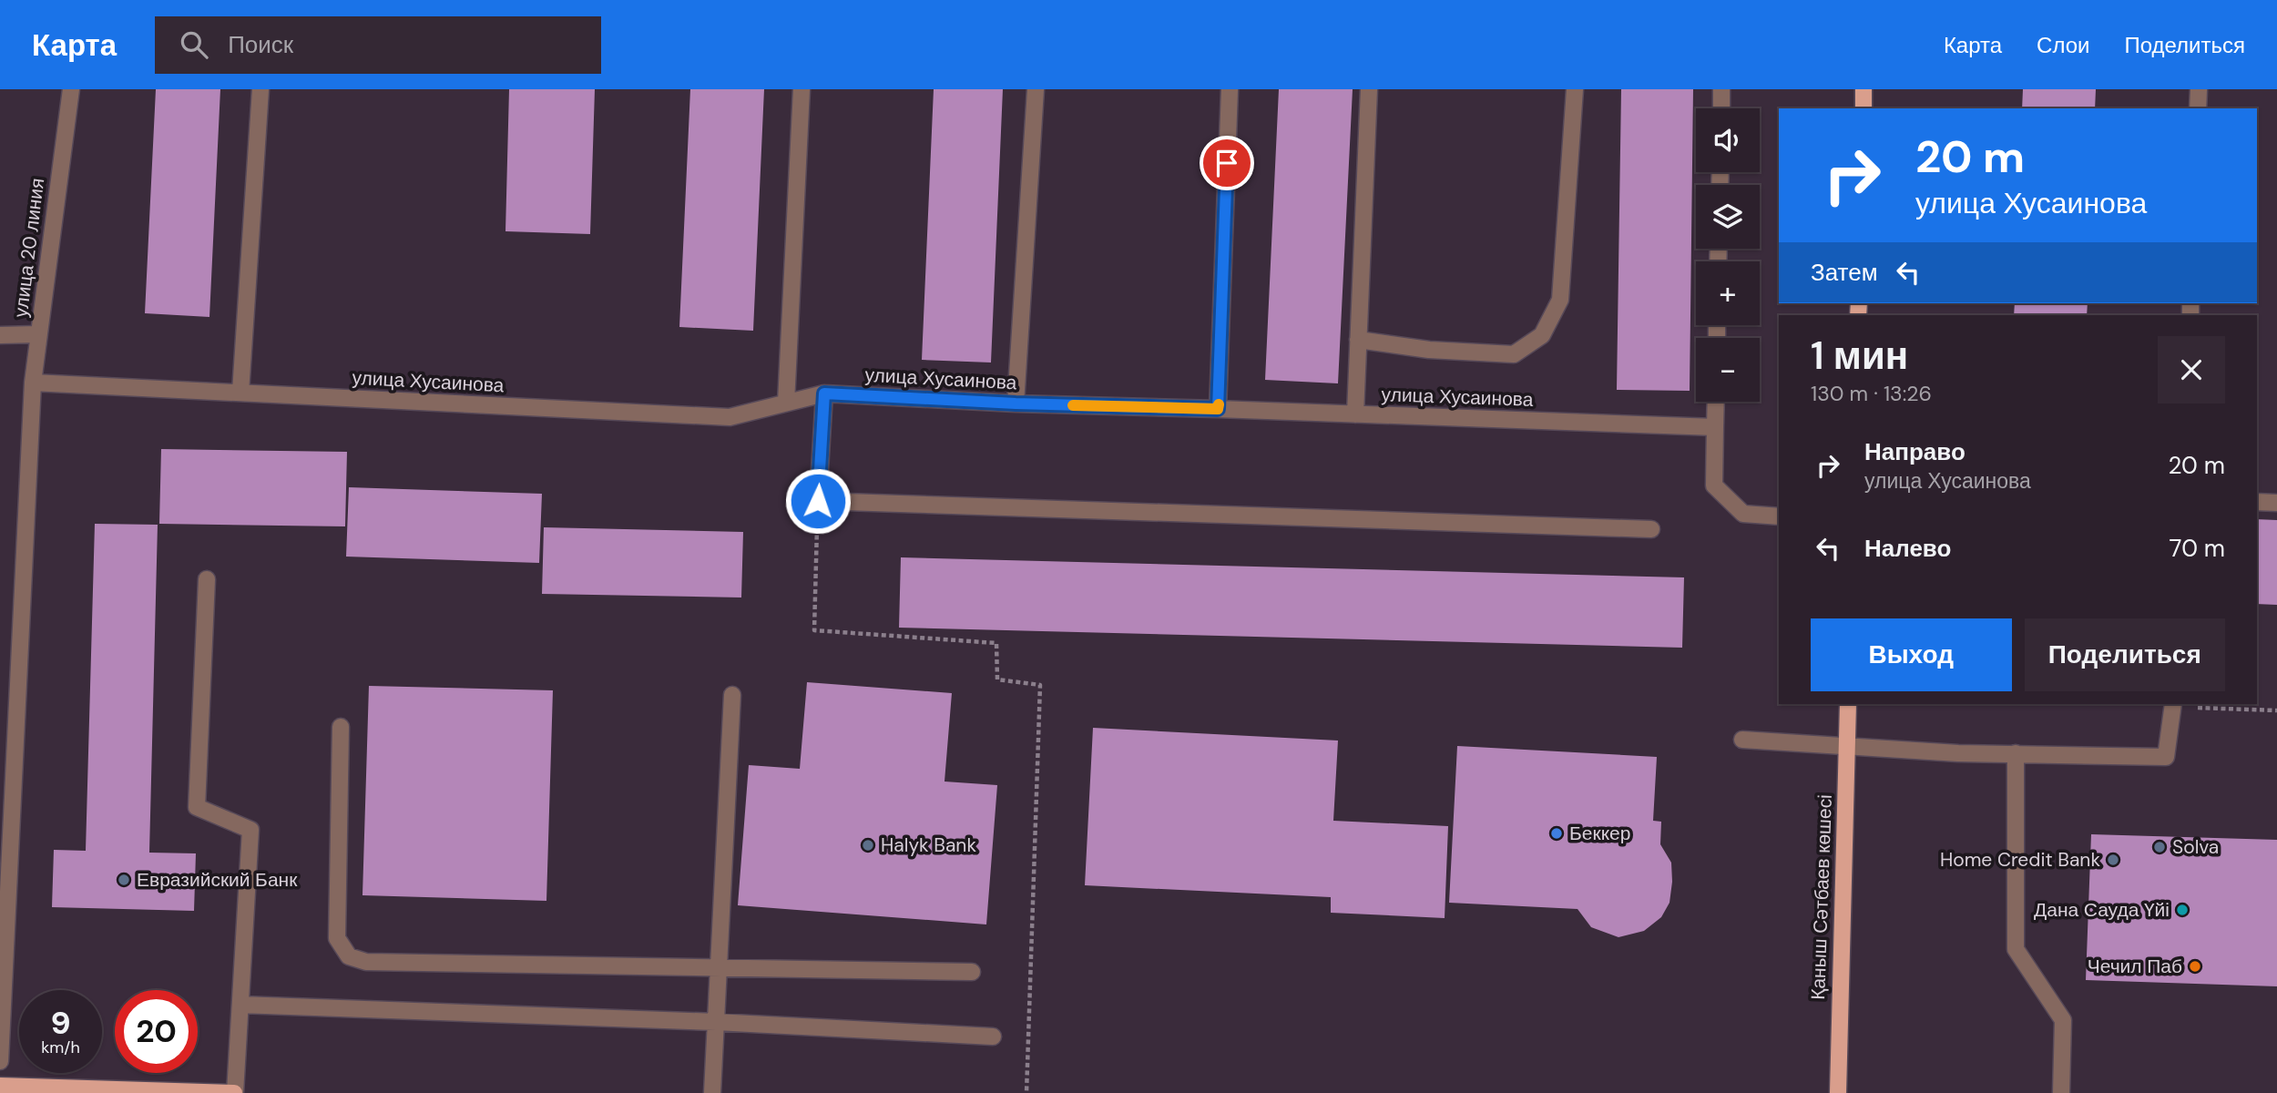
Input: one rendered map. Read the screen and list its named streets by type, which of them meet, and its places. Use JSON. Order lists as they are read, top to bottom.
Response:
{
  "streets": {
    "main road": ["Қаныш Сәтбаев көшесі"],
    "street": ["улица 20 линия", "улица Хусаинова"]
  },
  "crossings": [
    ["улица 20 линия", "улица Хусаинова"]
  ],
  "places": [
    "Беккер",
    "Halyk Bank",
    "Solva",
    "Home Credit Bank",
    "Евразийский Банк",
    "Дана Сауда Үйі",
    "Чечил Паб"
  ],
  "page": {
    "header": "Карта",
    "search": "Поиск",
    "nav": ["Карта", "Слои", "Поделиться"],
    "map_buttons": ["+", "−"],
    "turn": ["20 m", "улица Хусаинова"],
    "then": "Затем",
    "heading": ["1 мин", "130 m · 13:26"],
    "list": [
      {
        "name": "Направо",
        "note": "улица Хусаинова",
        "value": "20 m"
      },
      {
        "name": "Налево",
        "value": "70 m"
      }
    ],
    "buttons": ["Выход", "Поделиться"],
    "speed": "9 km/h",
    "limit": "20"
  }
}
